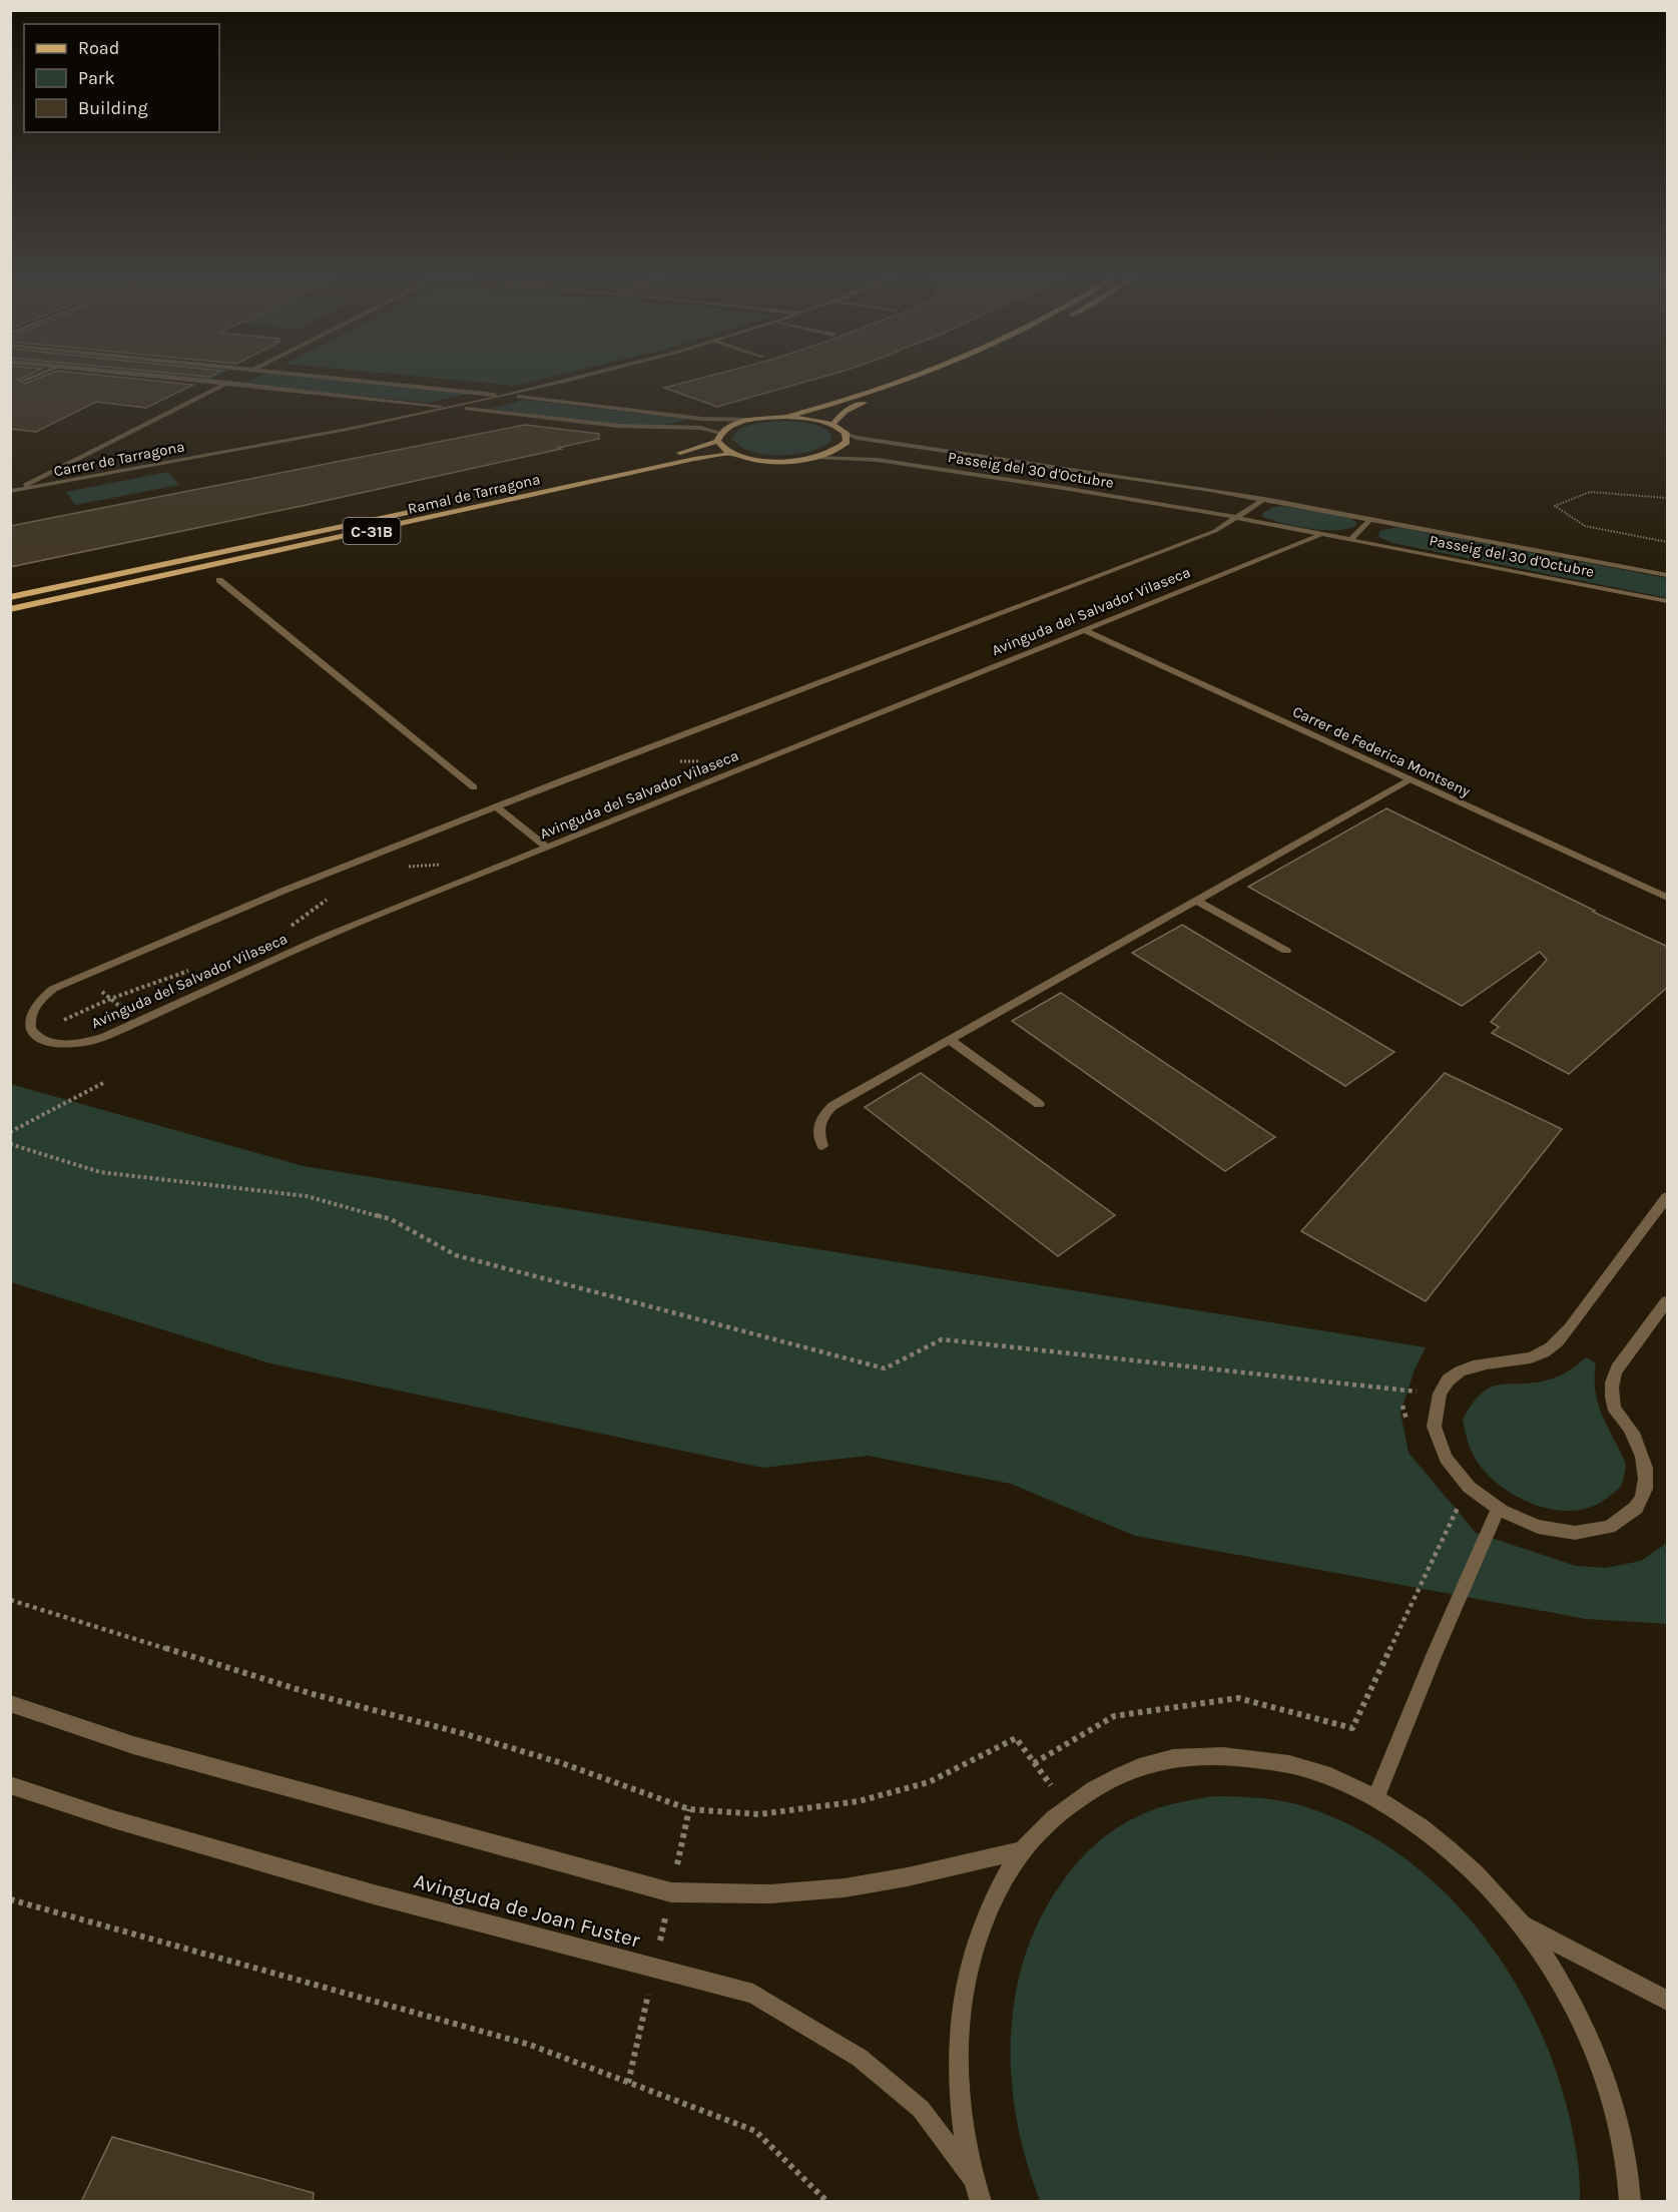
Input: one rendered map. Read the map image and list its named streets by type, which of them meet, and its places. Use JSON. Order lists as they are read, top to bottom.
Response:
{
  "streets": {
    "main road": ["Ramal de Tarragona", "C-31B"],
    "street": [
      "Carrer de Tarragona",
      "Passeig del 30 d'Octubre",
      "Avinguda del Salvador Vilaseca",
      "Carrer de Federica Montseny",
      "Avinguda de Joan Fuster"
    ]
  },
  "crossings": [
    ["Passeig del 30 d'Octubre", "C-31B"],
    ["Passeig del 30 d'Octubre", "Avinguda del Salvador Vilaseca"],
    ["Ramal de Tarragona", "C-31B"],
    ["Avinguda del Salvador Vilaseca", "Carrer de Federica Montseny"]
  ],
  "legend": ["Road", "Park", "Building"]
}
